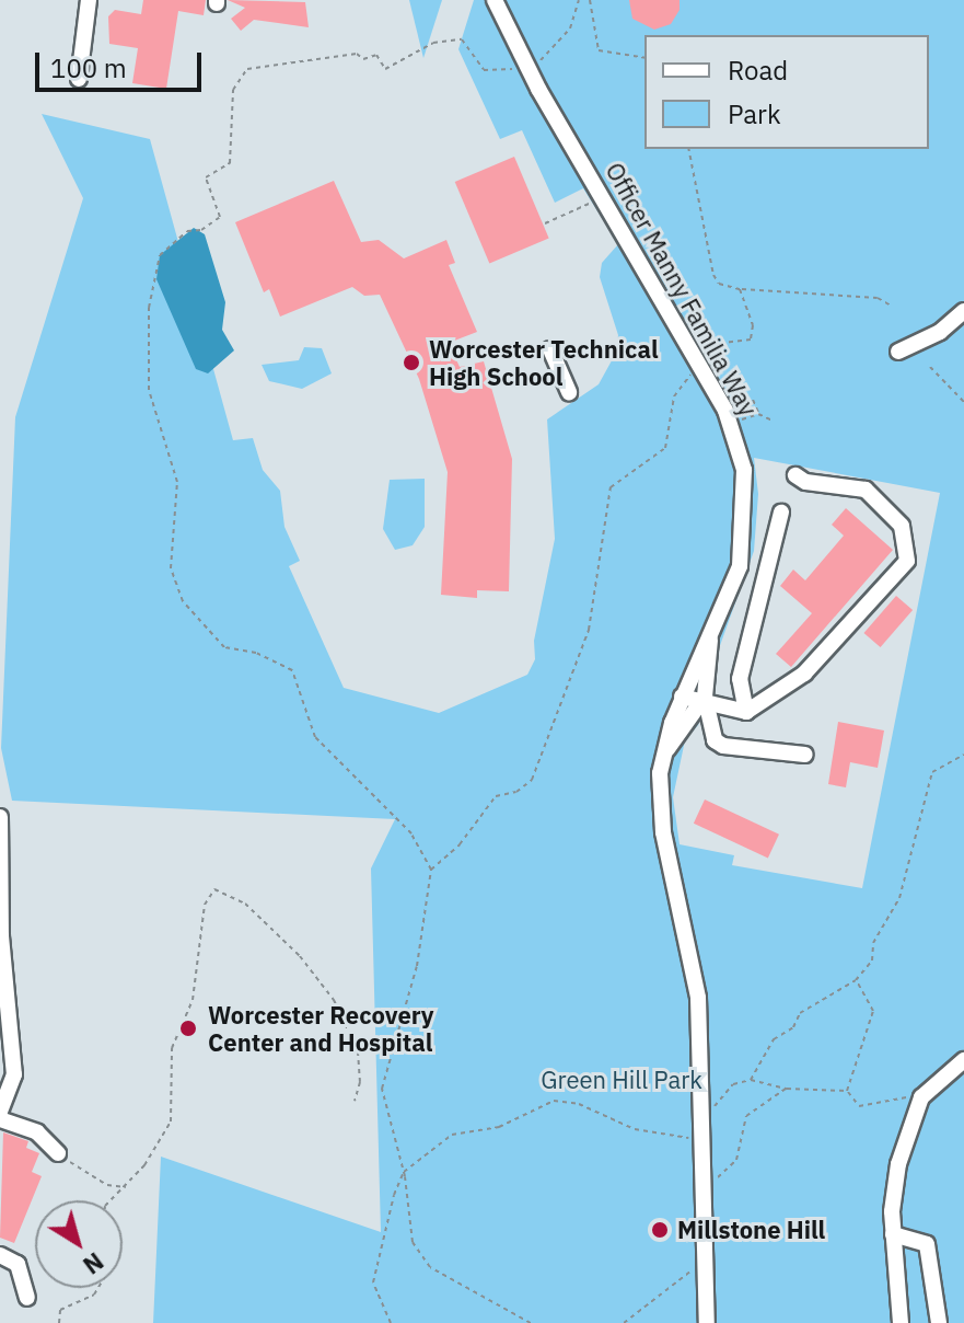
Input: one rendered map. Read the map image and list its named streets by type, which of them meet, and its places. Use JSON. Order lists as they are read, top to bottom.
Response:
{
  "streets": {
    "street": ["Officer Manny Familia Way"]
  },
  "parks": ["Green Hill Park"],
  "places": ["Worcester Technical High School", "Worcester Recovery Center and Hospital", "Millstone Hill"],
  "legend": ["Road", "Park"],
  "scale_bar": "100 m",
  "north": "bottom right"
}
